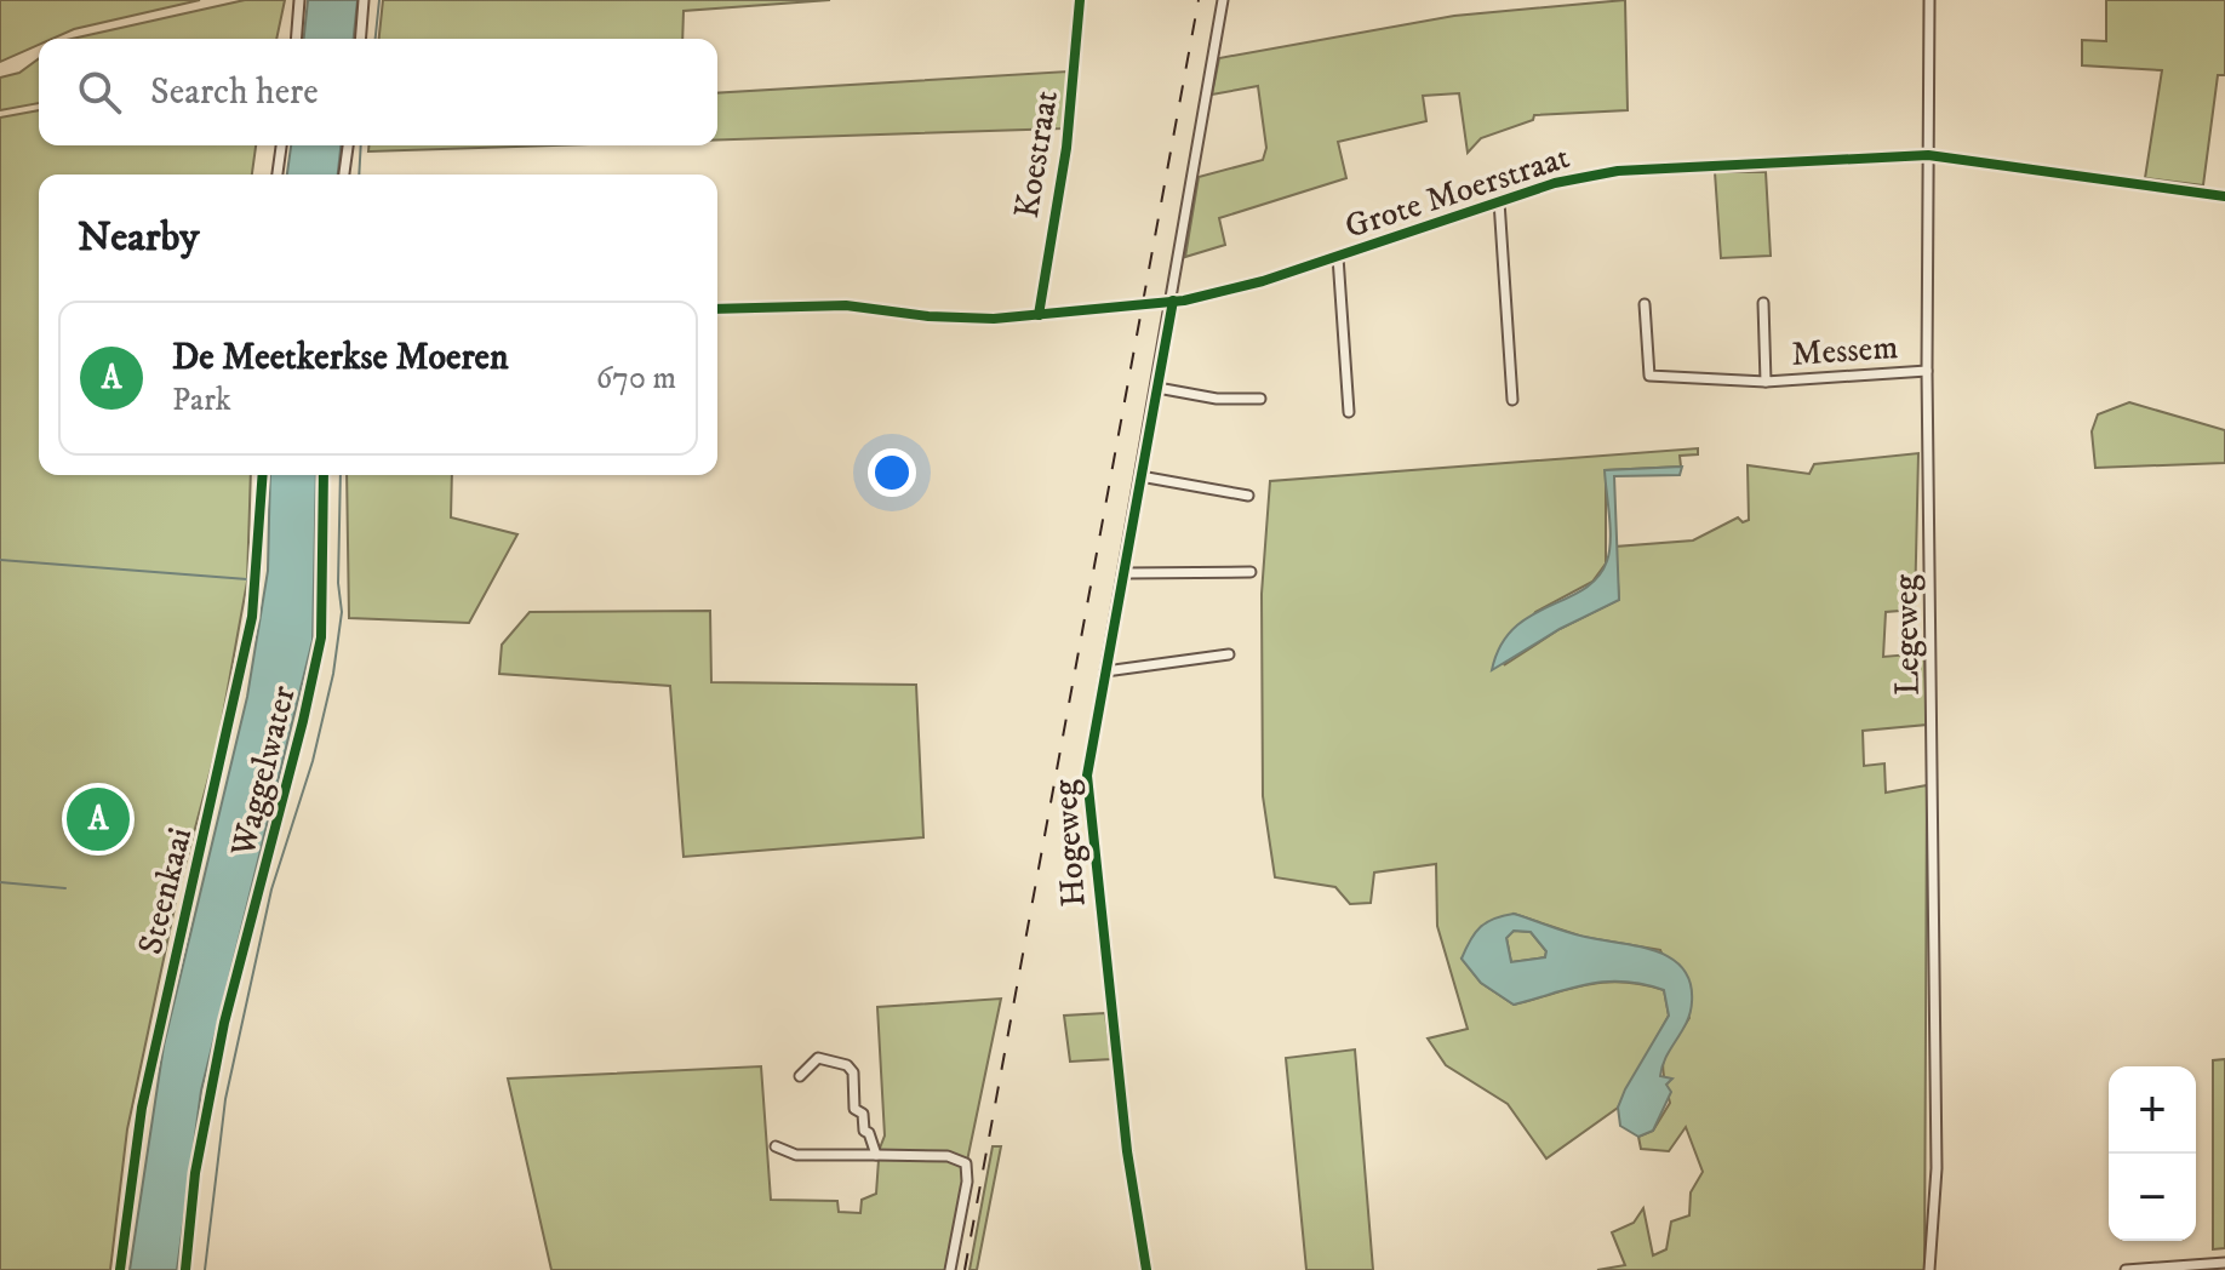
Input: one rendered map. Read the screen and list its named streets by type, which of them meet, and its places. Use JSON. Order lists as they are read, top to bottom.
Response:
{
  "streets": {
    "street": [
      "Koestraat",
      "Grote Moerstraat",
      "Messem",
      "Legeweg",
      "Waggelwater",
      "Hogeweg",
      "Steenkaai"
    ]
  },
  "crossings": [
    ["Koestraat", "Grote Moerstraat"],
    ["Grote Moerstraat", "Legeweg"],
    ["Grote Moerstraat", "Hogeweg"],
    ["Messem", "Legeweg"]
  ],
  "page": {
    "search": "Search here",
    "heading": "Nearby",
    "list": [
      {
        "mark": "A",
        "name": "De Meetkerkse Moeren",
        "note": "Park",
        "value": "670 m"
      }
    ],
    "pins": "A",
    "map_buttons": ["+", "−"]
  }
}
